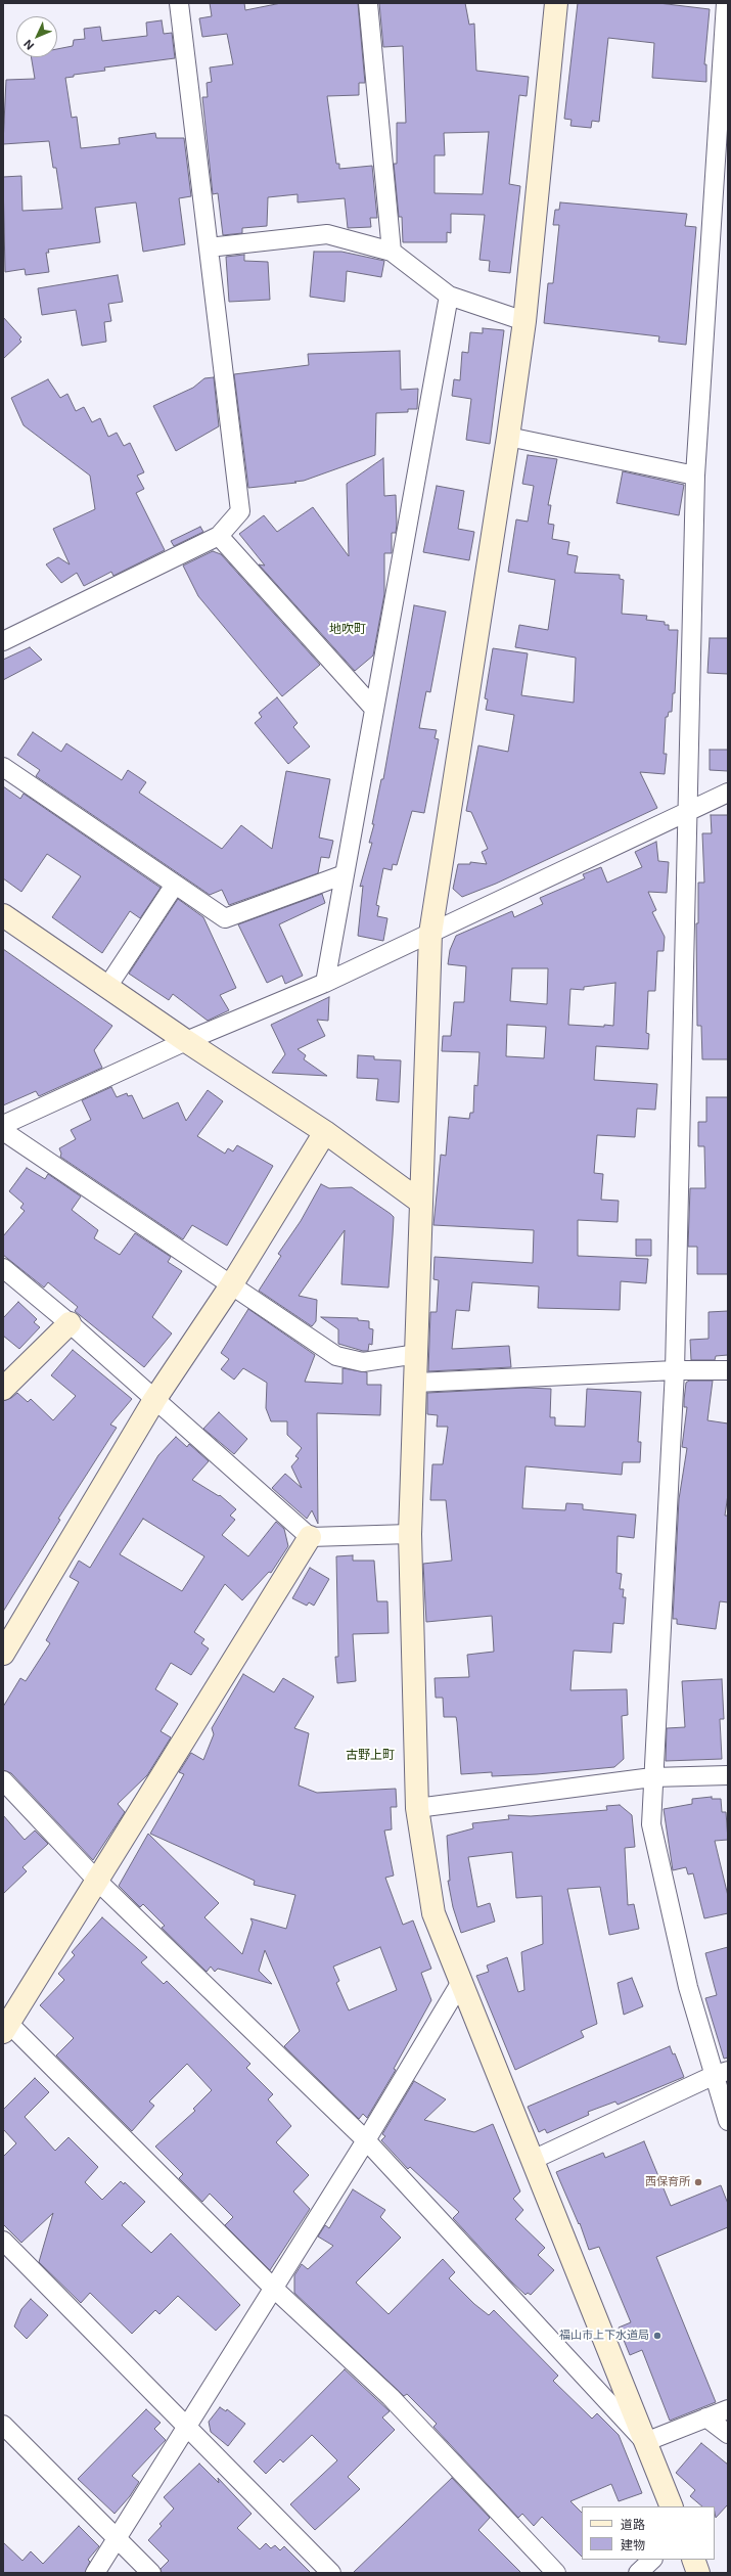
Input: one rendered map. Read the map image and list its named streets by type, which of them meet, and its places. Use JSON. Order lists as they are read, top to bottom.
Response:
{
  "districts": ["地吹町", "古野上町"],
  "places": ["西保育所", "福山市上下水道局"],
  "legend": ["道路", "建物"],
  "north": "bottom left"
}
